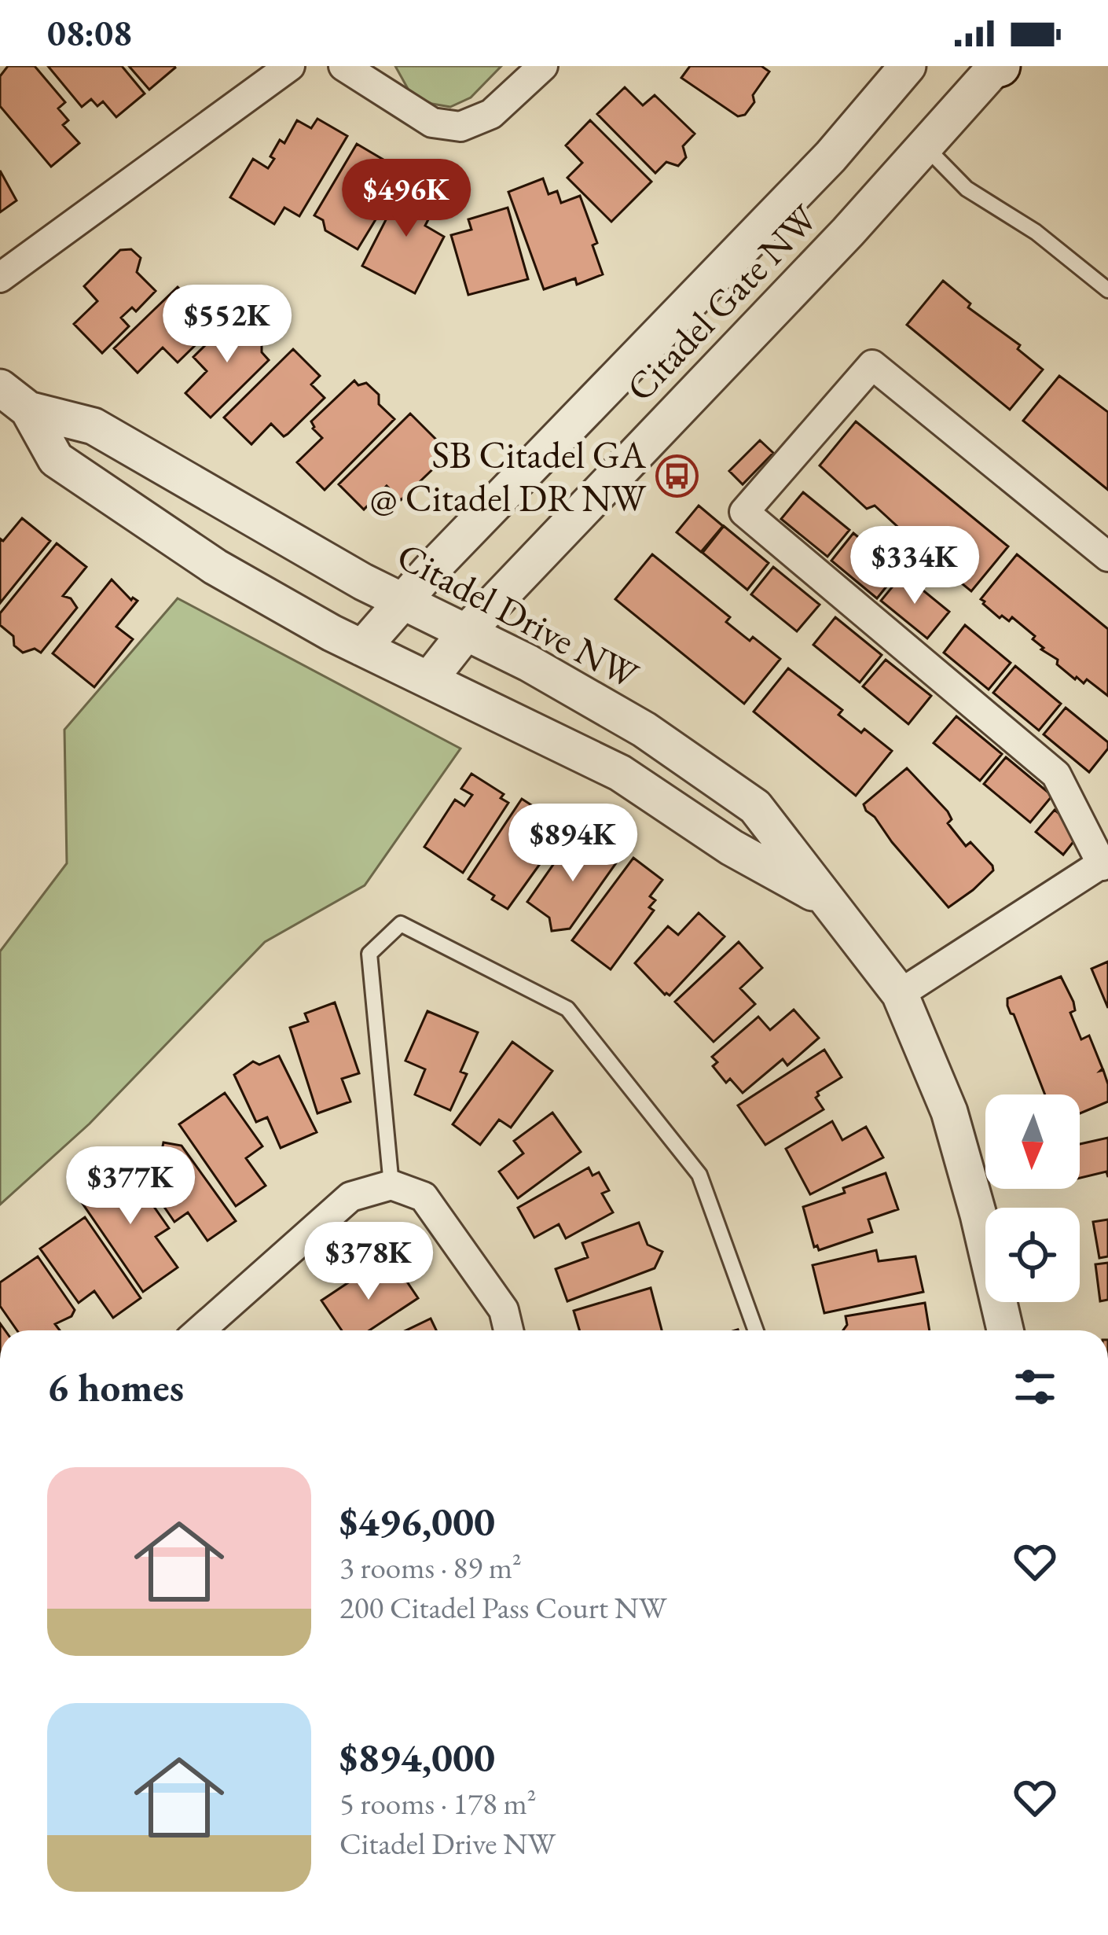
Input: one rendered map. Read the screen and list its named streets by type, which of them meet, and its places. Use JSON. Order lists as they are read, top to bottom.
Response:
{
  "streets": {
    "street": ["Citadel Gate NW", "Citadel Drive NW"]
  },
  "crossings": [
    ["Citadel Gate NW", "Citadel Drive NW"]
  ],
  "places": {
    "bus stop": ["SB Citadel GA @ Citadel DR NW"]
  },
  "north": "bottom",
  "page": {
    "status": "08:08",
    "price": [
      "$496K",
      "$552K",
      "$334K",
      "$894K",
      "$377K",
      "$378K"
    ],
    "heading": "6 homes",
    "list": [
      {
        "name": "$496,000",
        "note": "3 rooms · 89 m² · 200 Citadel Pass Court NW"
      },
      {
        "name": "$894,000",
        "note": "5 rooms · 178 m² · Citadel Drive NW"
      }
    ]
  }
}
